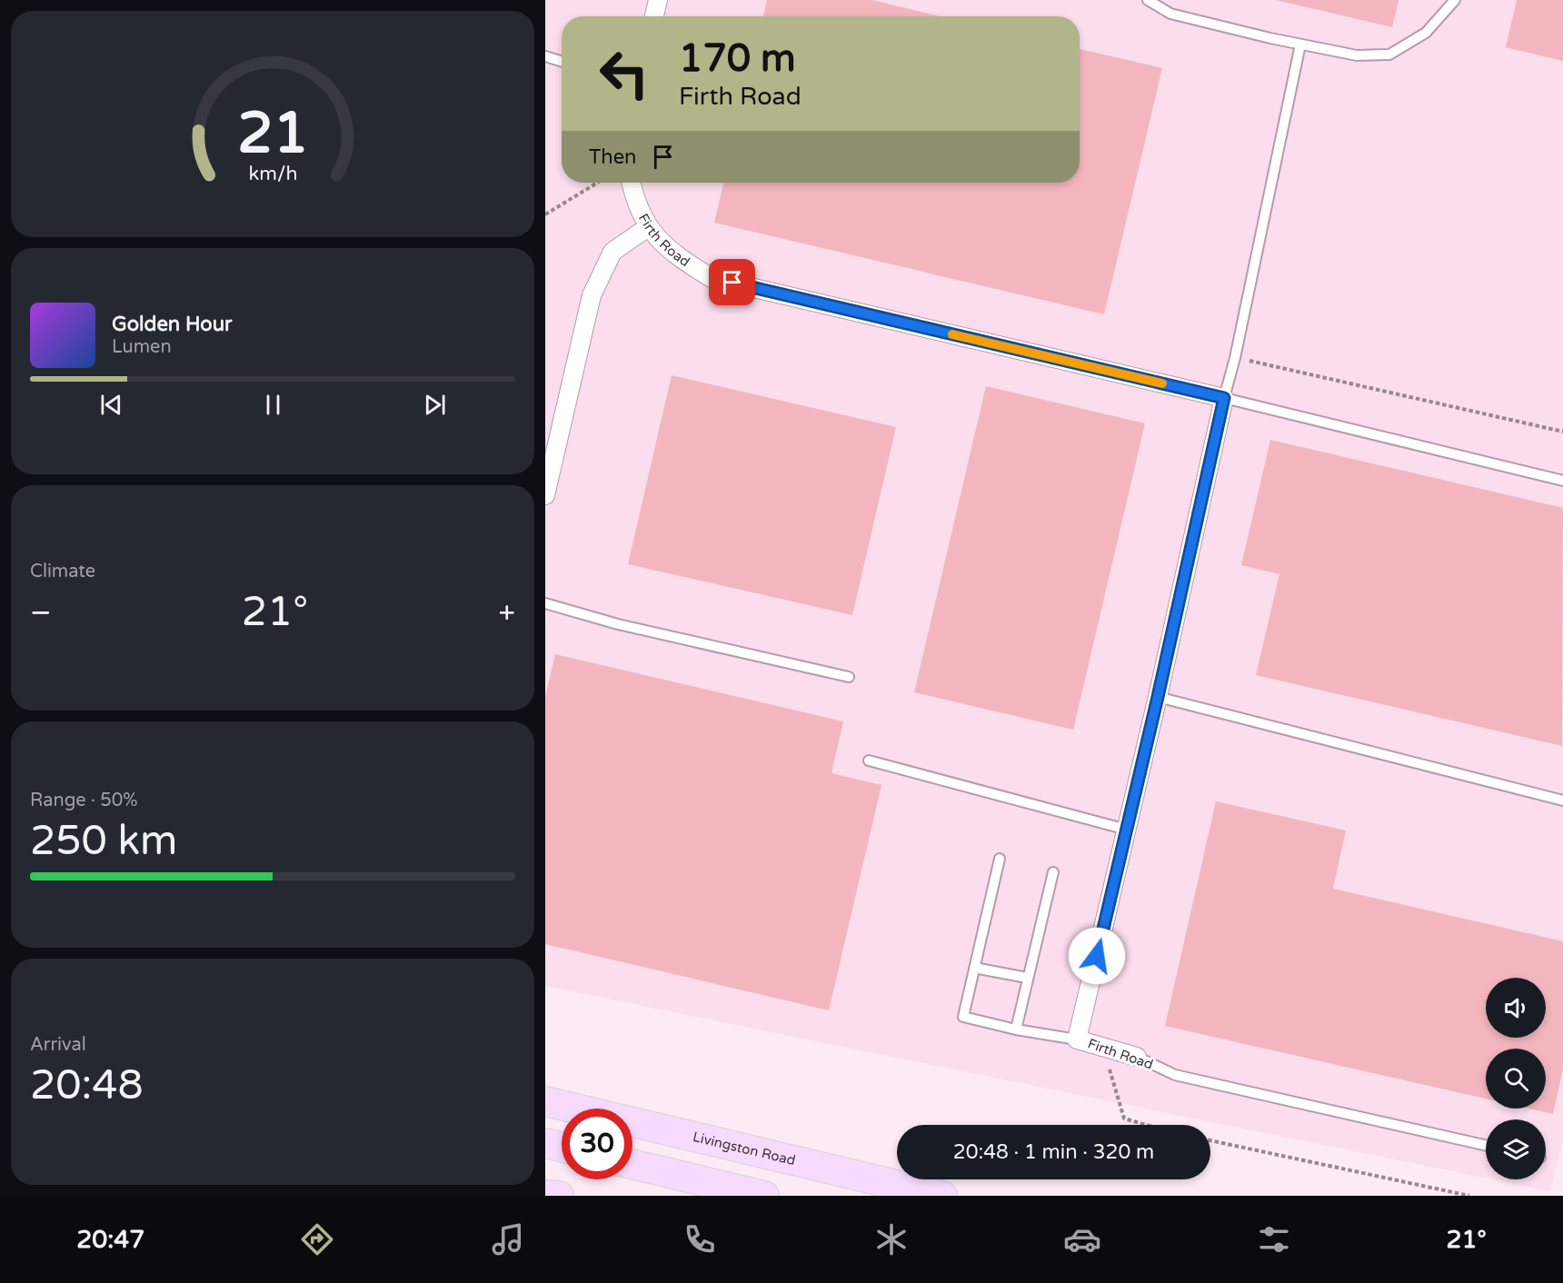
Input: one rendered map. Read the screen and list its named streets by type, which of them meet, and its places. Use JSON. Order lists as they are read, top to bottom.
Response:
{
  "streets": {
    "main road": ["Livingston Road"],
    "street": ["Firth Road"]
  },
  "page": {
    "turn": ["170 m", "Firth Road"],
    "then": "Then",
    "song": ["Golden Hour", "Lumen"],
    "tile": [
      "Climate",
      ["Range · 50%", "250 km"],
      ["Arrival", "20:48"]
    ],
    "heat": ["−", "21°", "+"],
    "limit": "30",
    "trip": "20:48 · 1 min · 320 m",
    "tabs": ["20:47", "21°"],
    "gauge": ["21", "km/h"]
  }
}
